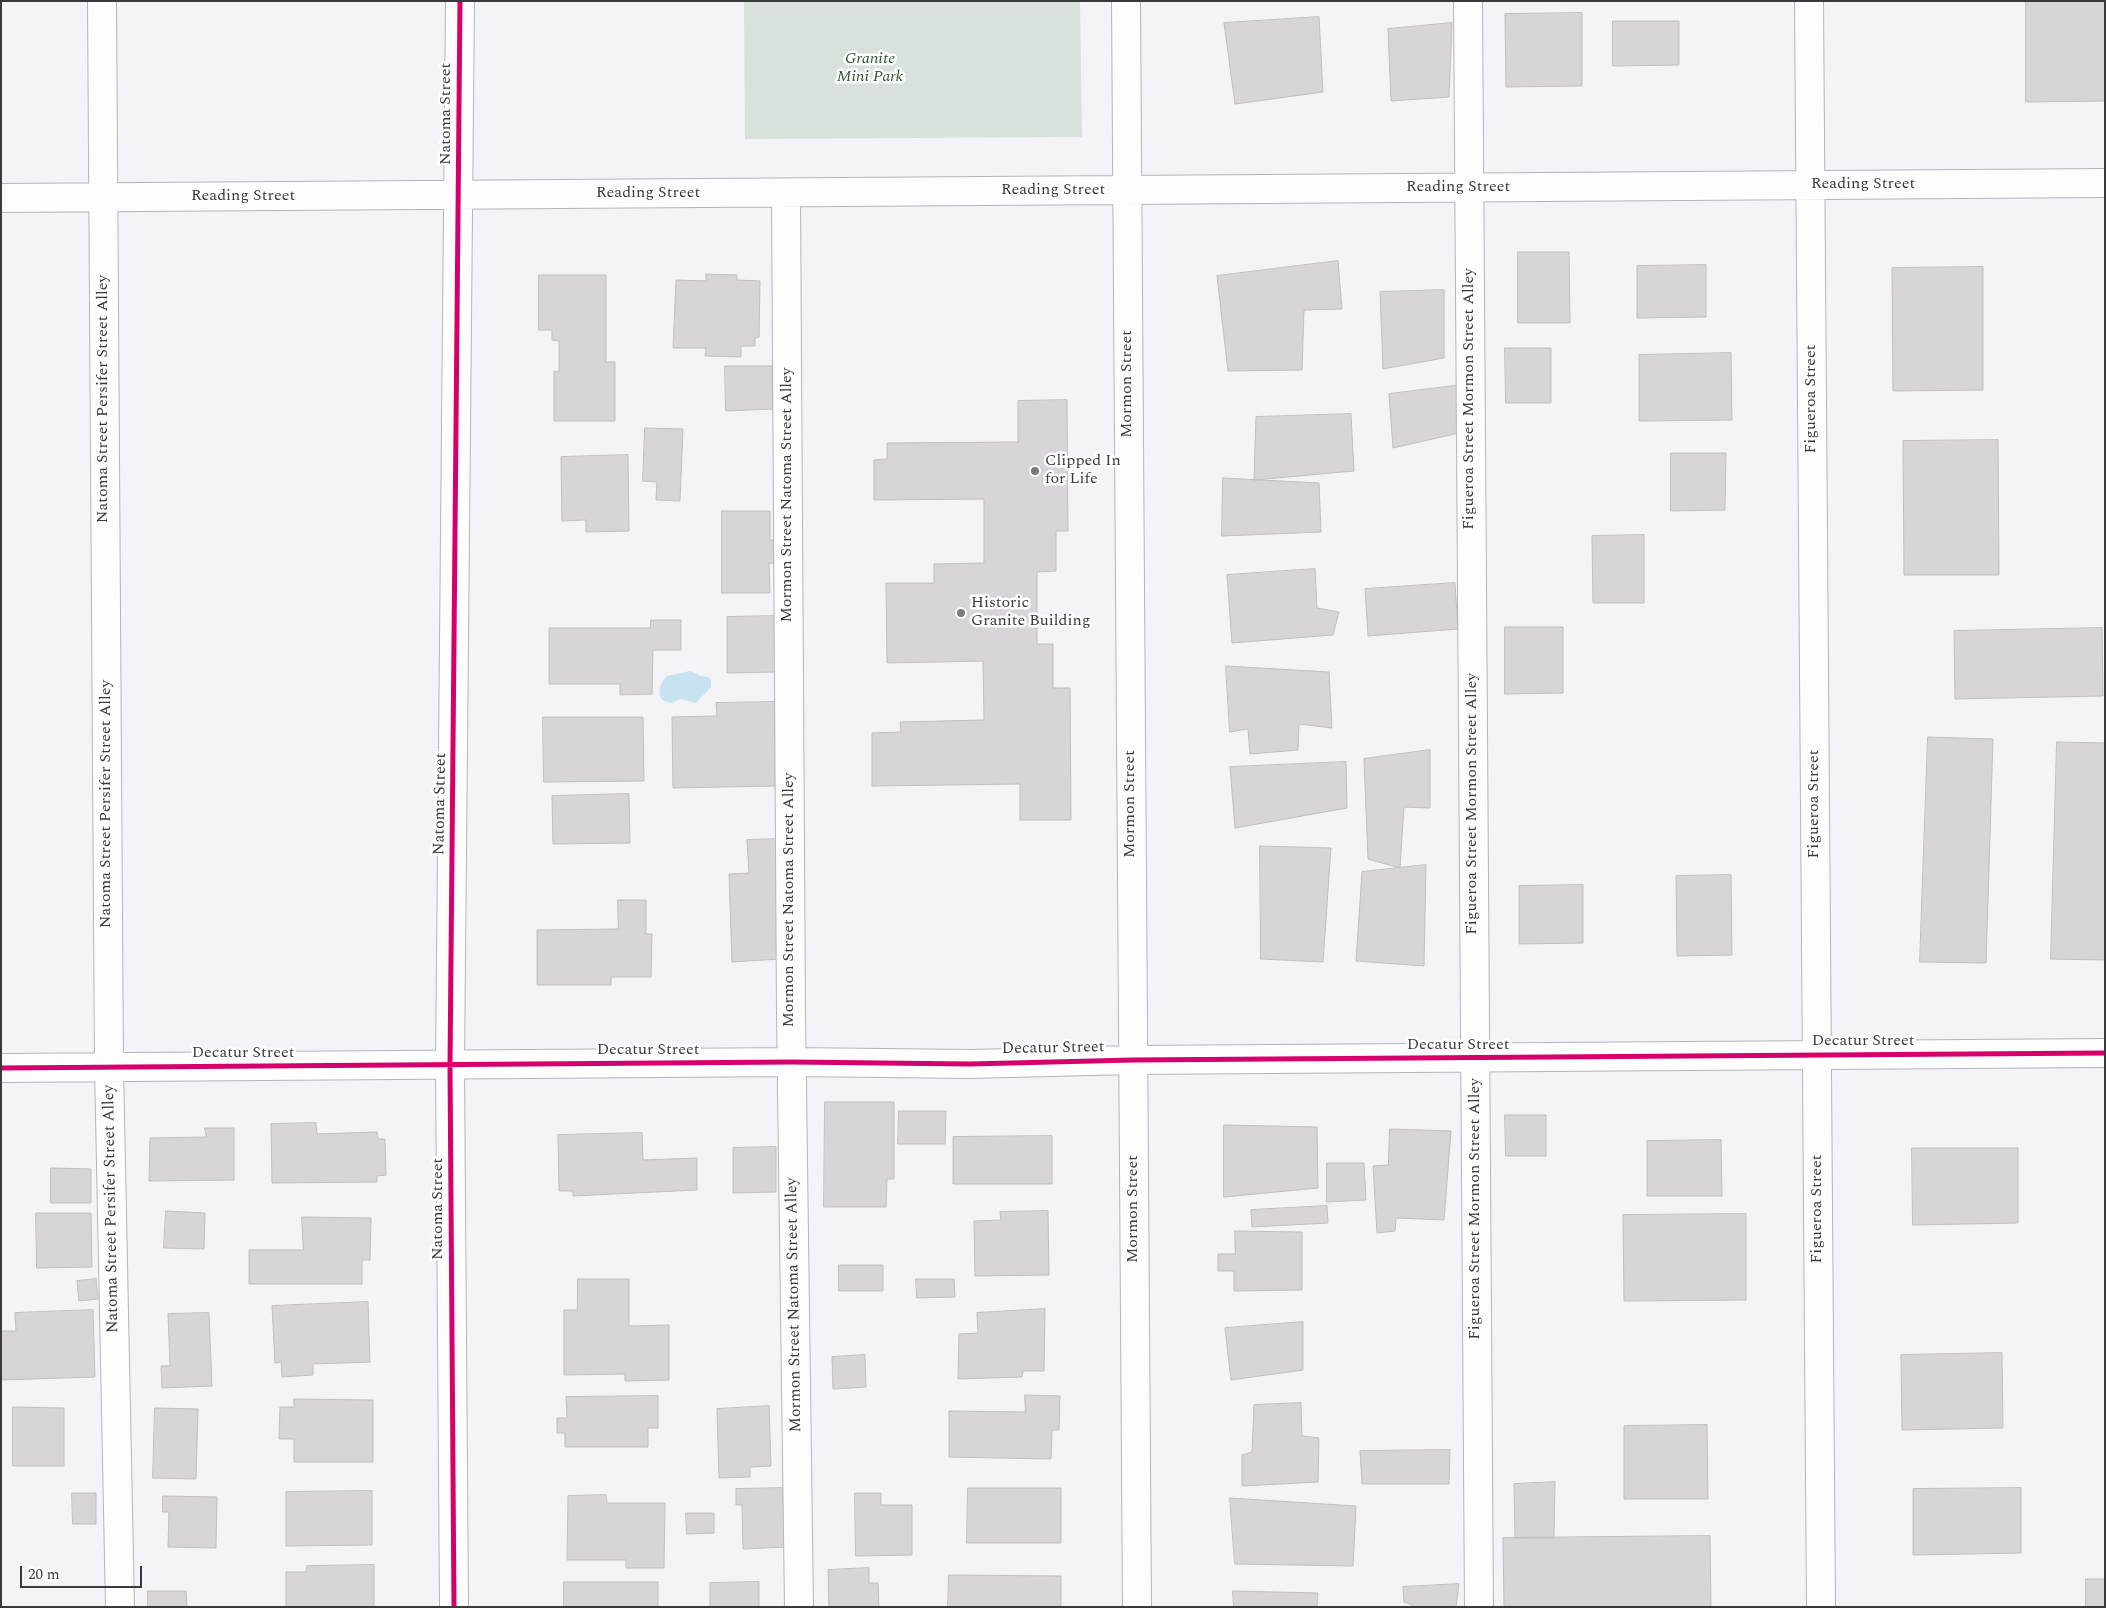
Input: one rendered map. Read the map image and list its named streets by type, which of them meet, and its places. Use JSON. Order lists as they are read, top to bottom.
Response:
{
  "streets": {
    "street": [
      "Natoma Street",
      "Reading Street",
      "Mormon Street",
      "Natoma Street Persifer Street Alley",
      "Figueroa Street Mormon Street Alley",
      "Figueroa Street",
      "Mormon Street Natoma Street Alley",
      "Decatur Street"
    ]
  },
  "crossings": [
    ["Natoma Street", "Reading Street"],
    ["Natoma Street", "Decatur Street"],
    ["Reading Street", "Mormon Street"],
    ["Reading Street", "Natoma Street Persifer Street Alley"],
    ["Reading Street", "Figueroa Street Mormon Street Alley"],
    ["Reading Street", "Figueroa Street"],
    ["Reading Street", "Mormon Street Natoma Street Alley"],
    ["Mormon Street", "Decatur Street"],
    ["Natoma Street Persifer Street Alley", "Decatur Street"],
    ["Figueroa Street Mormon Street Alley", "Decatur Street"],
    ["Figueroa Street", "Decatur Street"],
    ["Mormon Street Natoma Street Alley", "Decatur Street"]
  ],
  "parks": ["Granite Mini Park"],
  "places": ["Clipped In for Life", "Historic Granite Building"],
  "scale_bar": "20 m"
}
